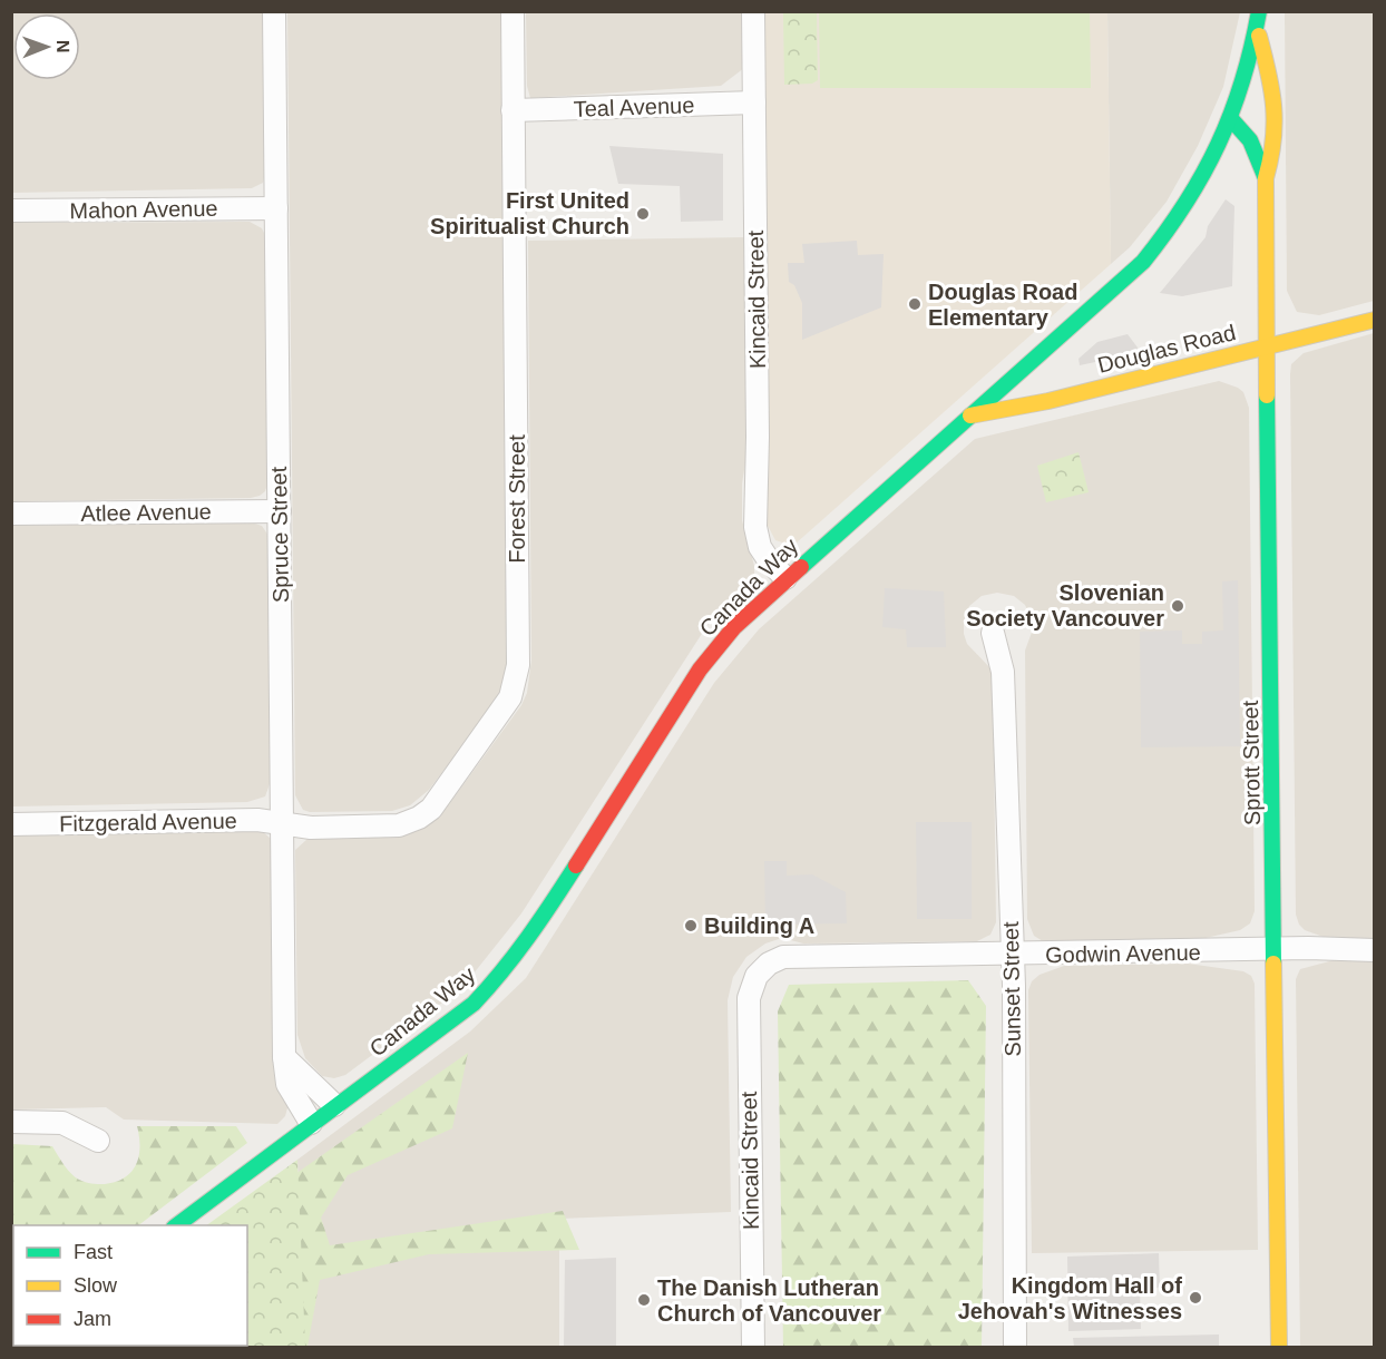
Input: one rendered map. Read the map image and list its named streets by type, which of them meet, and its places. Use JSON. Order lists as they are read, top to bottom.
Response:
{
  "streets": {
    "main road": ["Douglas Road", "Canada Way", "Sprott Street"],
    "street": [
      "Teal Avenue",
      "Mahon Avenue",
      "Kincaid Street",
      "Forest Street",
      "Atlee Avenue",
      "Spruce Street",
      "Fitzgerald Avenue",
      "Godwin Avenue",
      "Sunset Street"
    ]
  },
  "crossings": [
    ["Teal Avenue", "Kincaid Street"],
    ["Teal Avenue", "Forest Street"],
    ["Mahon Avenue", "Spruce Street"],
    ["Kincaid Street", "Canada Way"],
    ["Kincaid Street", "Godwin Avenue"],
    ["Douglas Road", "Canada Way"],
    ["Douglas Road", "Sprott Street"],
    ["Forest Street", "Spruce Street"],
    ["Forest Street", "Fitzgerald Avenue"],
    ["Atlee Avenue", "Spruce Street"],
    ["Spruce Street", "Canada Way"],
    ["Spruce Street", "Fitzgerald Avenue"],
    ["Canada Way", "Sprott Street"],
    ["Sprott Street", "Godwin Avenue"],
    ["Godwin Avenue", "Sunset Street"]
  ],
  "places": [
    "First United Spiritualist Church",
    "Douglas Road Elementary",
    "Slovenian Society Vancouver",
    "Building A",
    "Kingdom Hall of Jehovah's Witnesses",
    "The Danish Lutheran Church of Vancouver"
  ],
  "legend": ["Fast", "Slow", "Jam"],
  "north": "right"
}
